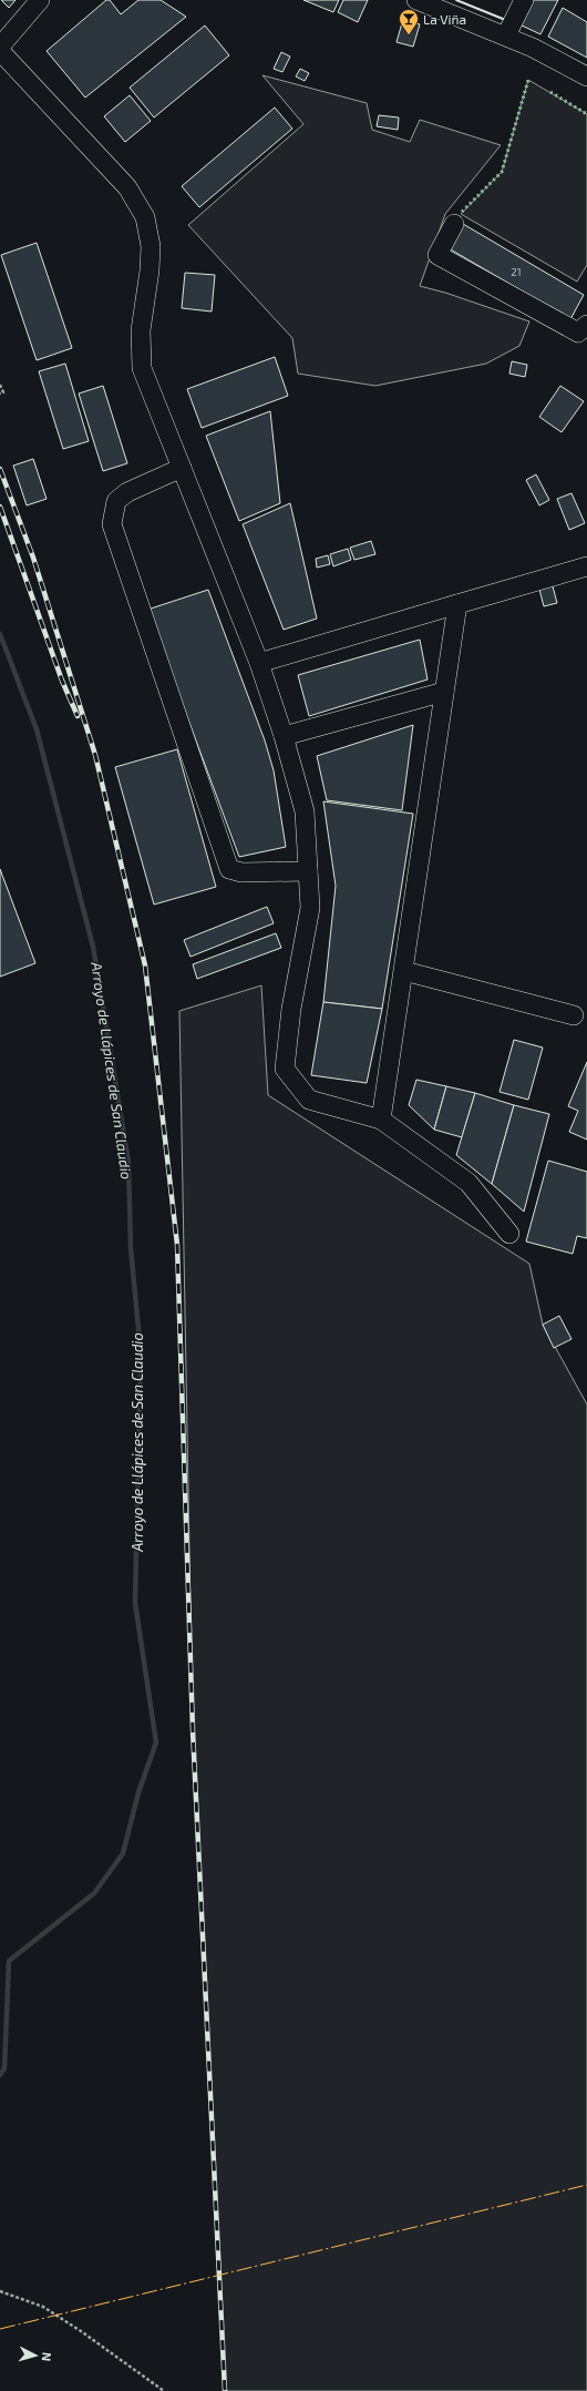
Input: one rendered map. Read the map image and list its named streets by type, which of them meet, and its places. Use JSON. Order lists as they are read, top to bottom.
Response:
{
  "water": ["Arroyo de Llápices de San Claudio"],
  "places": {
    "bar": ["La Viña"]
  },
  "house_numbers": ["21"],
  "north": "right"
}
